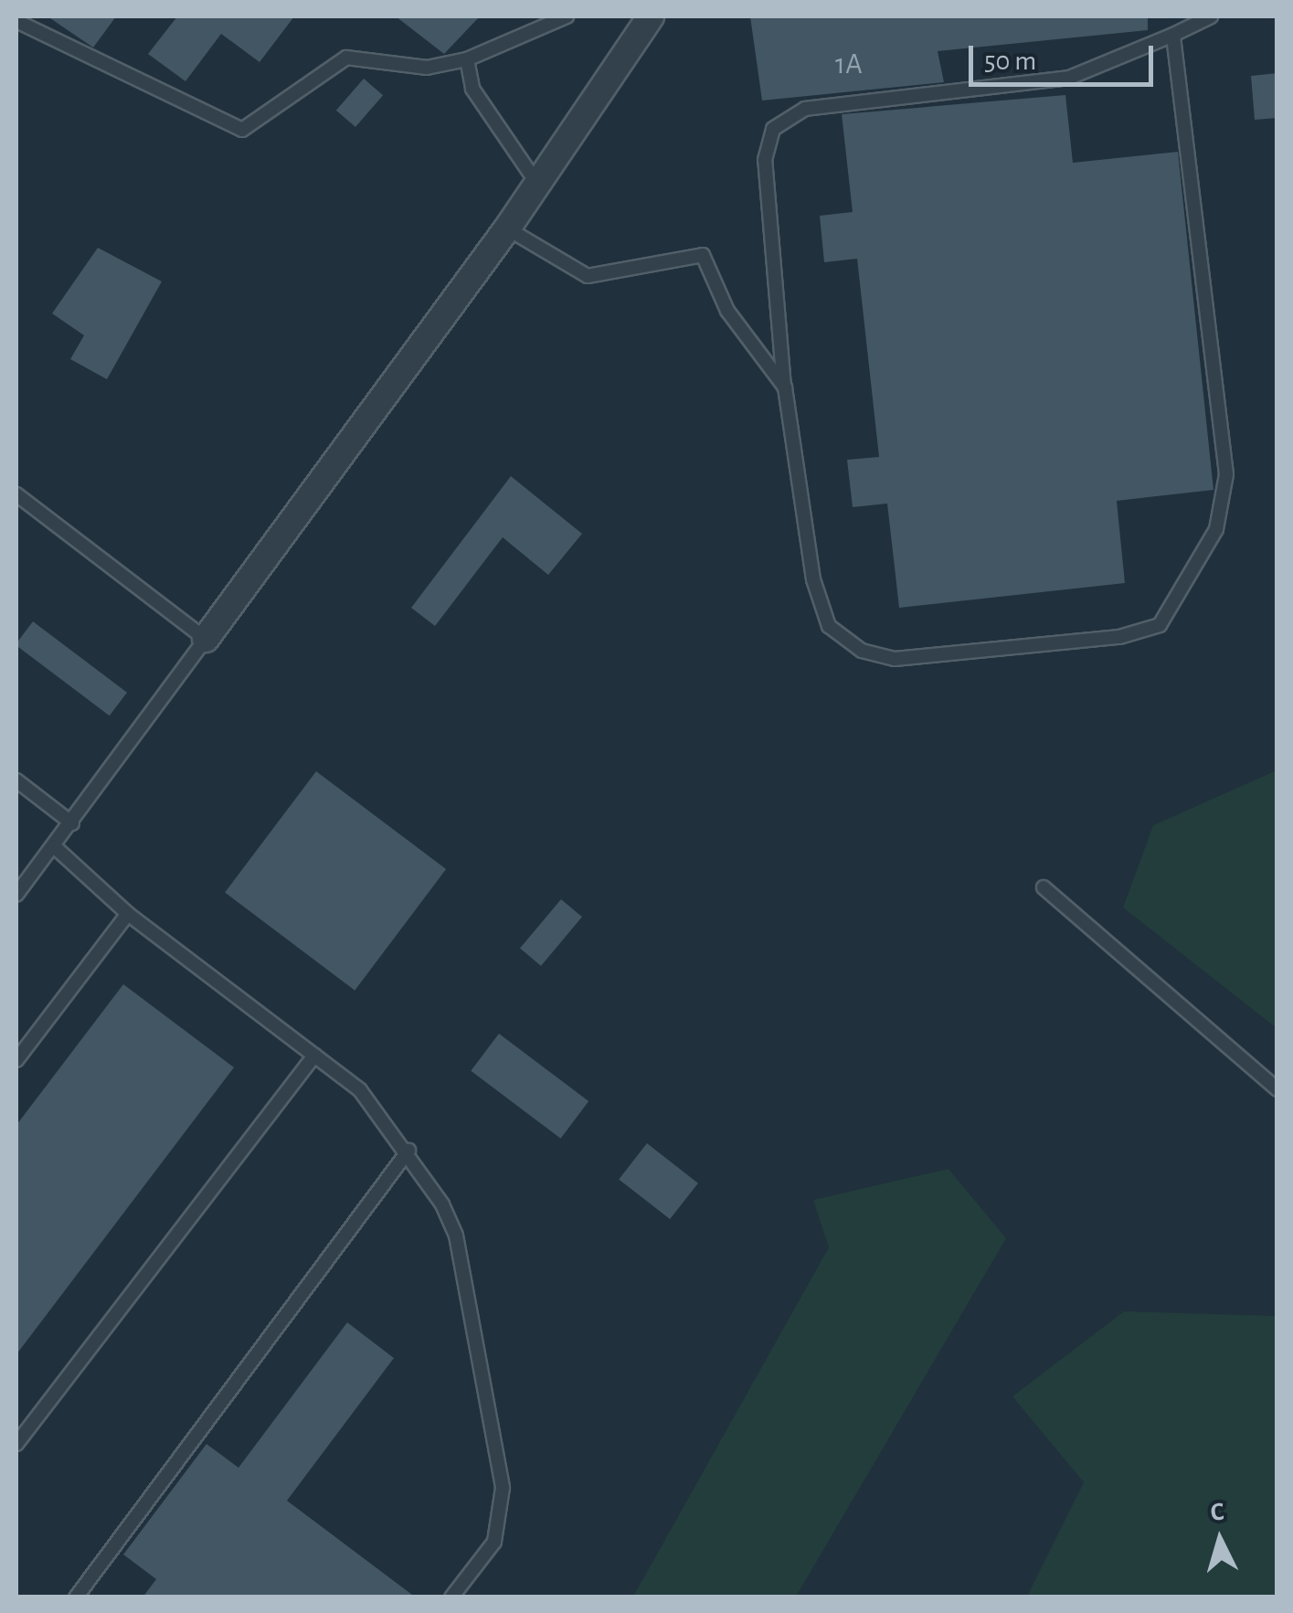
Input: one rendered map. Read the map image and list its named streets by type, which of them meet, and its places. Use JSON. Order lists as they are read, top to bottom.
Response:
{
  "house_numbers": ["1А"],
  "scale_bar": "50 m",
  "north": "top"
}
